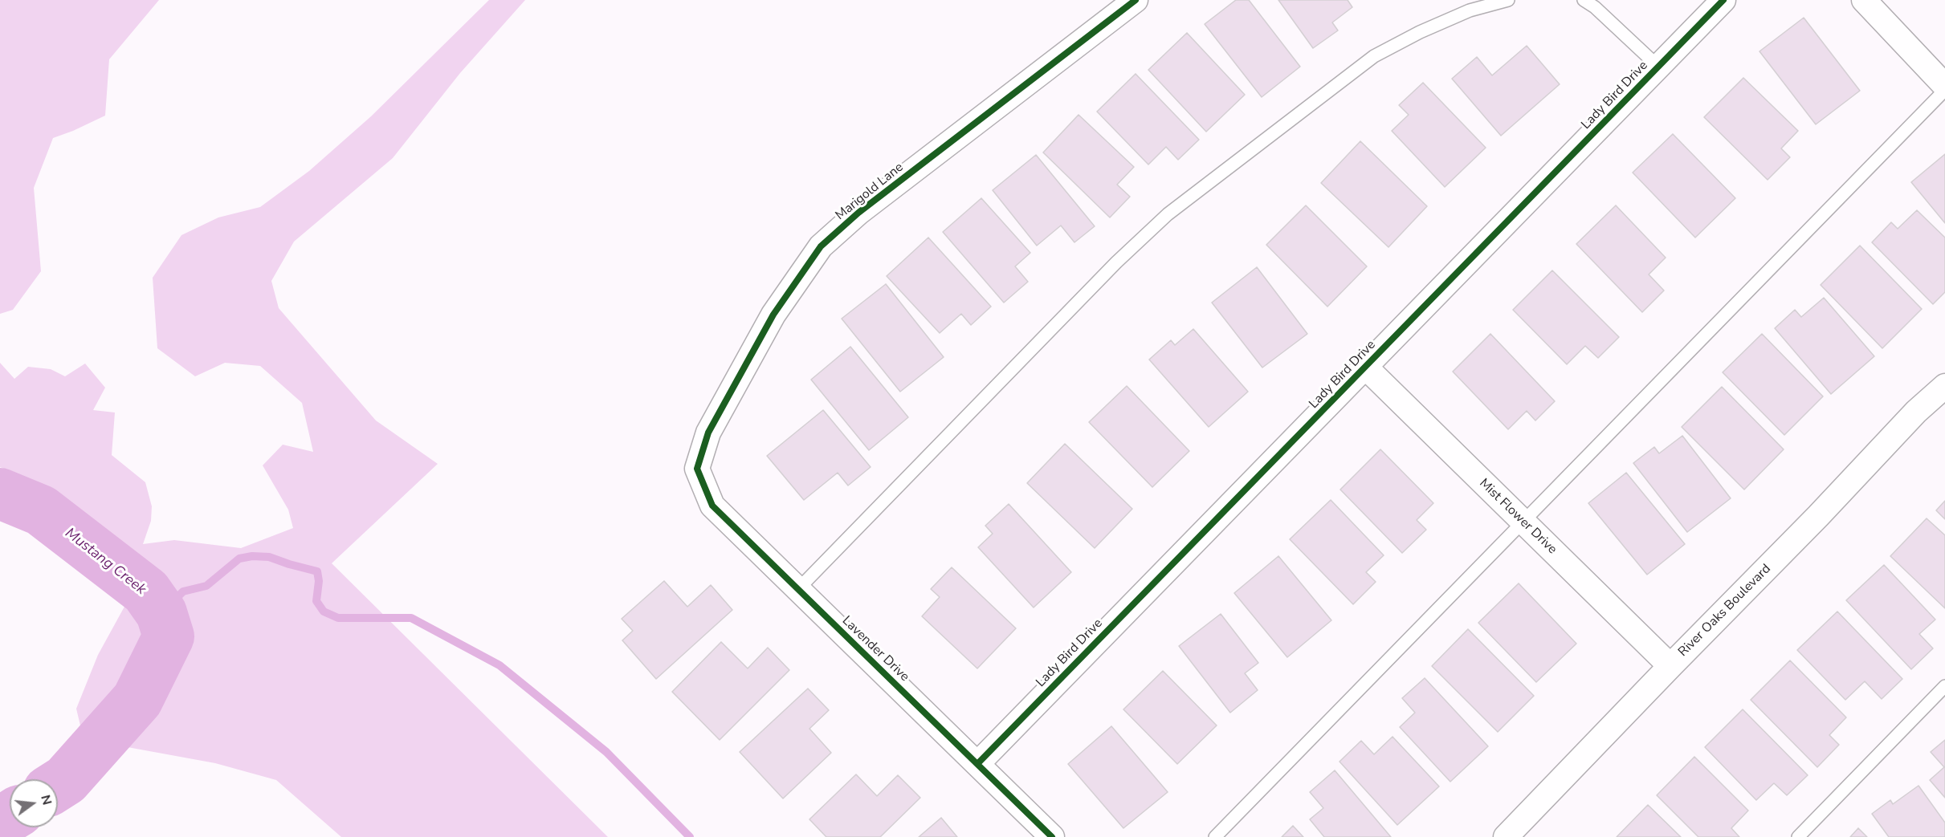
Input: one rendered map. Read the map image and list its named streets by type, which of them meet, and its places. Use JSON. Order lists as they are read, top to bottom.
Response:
{
  "streets": {
    "street": [
      "Lady Bird Drive",
      "Marigold Lane",
      "Mist Flower Drive",
      "River Oaks Boulevard",
      "Lavender Drive"
    ]
  },
  "crossings": [
    ["Lady Bird Drive", "Mist Flower Drive"],
    ["Lady Bird Drive", "Lavender Drive"],
    ["Marigold Lane", "Lavender Drive"],
    ["Mist Flower Drive", "River Oaks Boulevard"]
  ],
  "water": ["Mustang Creek"],
  "north": "right"
}
